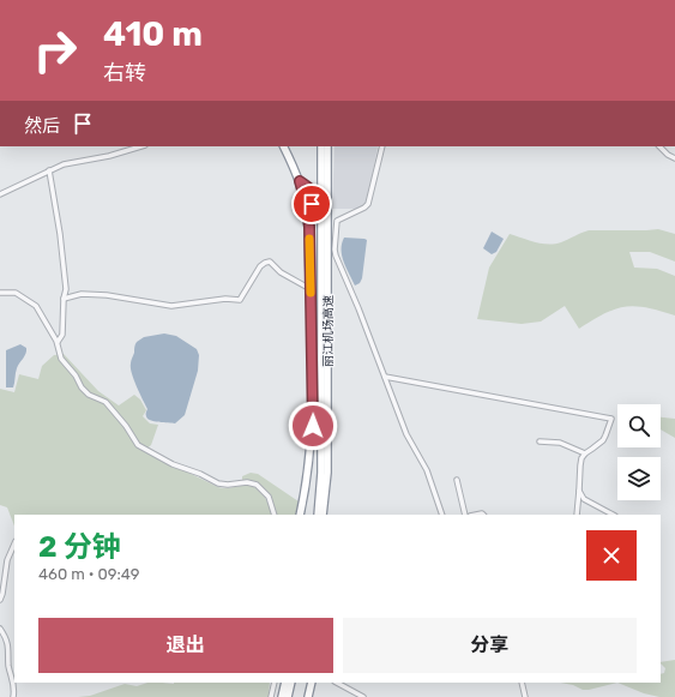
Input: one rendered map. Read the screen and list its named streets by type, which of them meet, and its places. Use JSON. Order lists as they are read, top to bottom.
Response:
{
  "streets": {
    "highway": ["丽江机场高速"]
  },
  "page": {
    "turn": ["410 m", "右转"],
    "then": "然后",
    "heading": ["2 分钟", "460 m · 09:49"],
    "buttons": ["退出", "分享"]
  }
}
